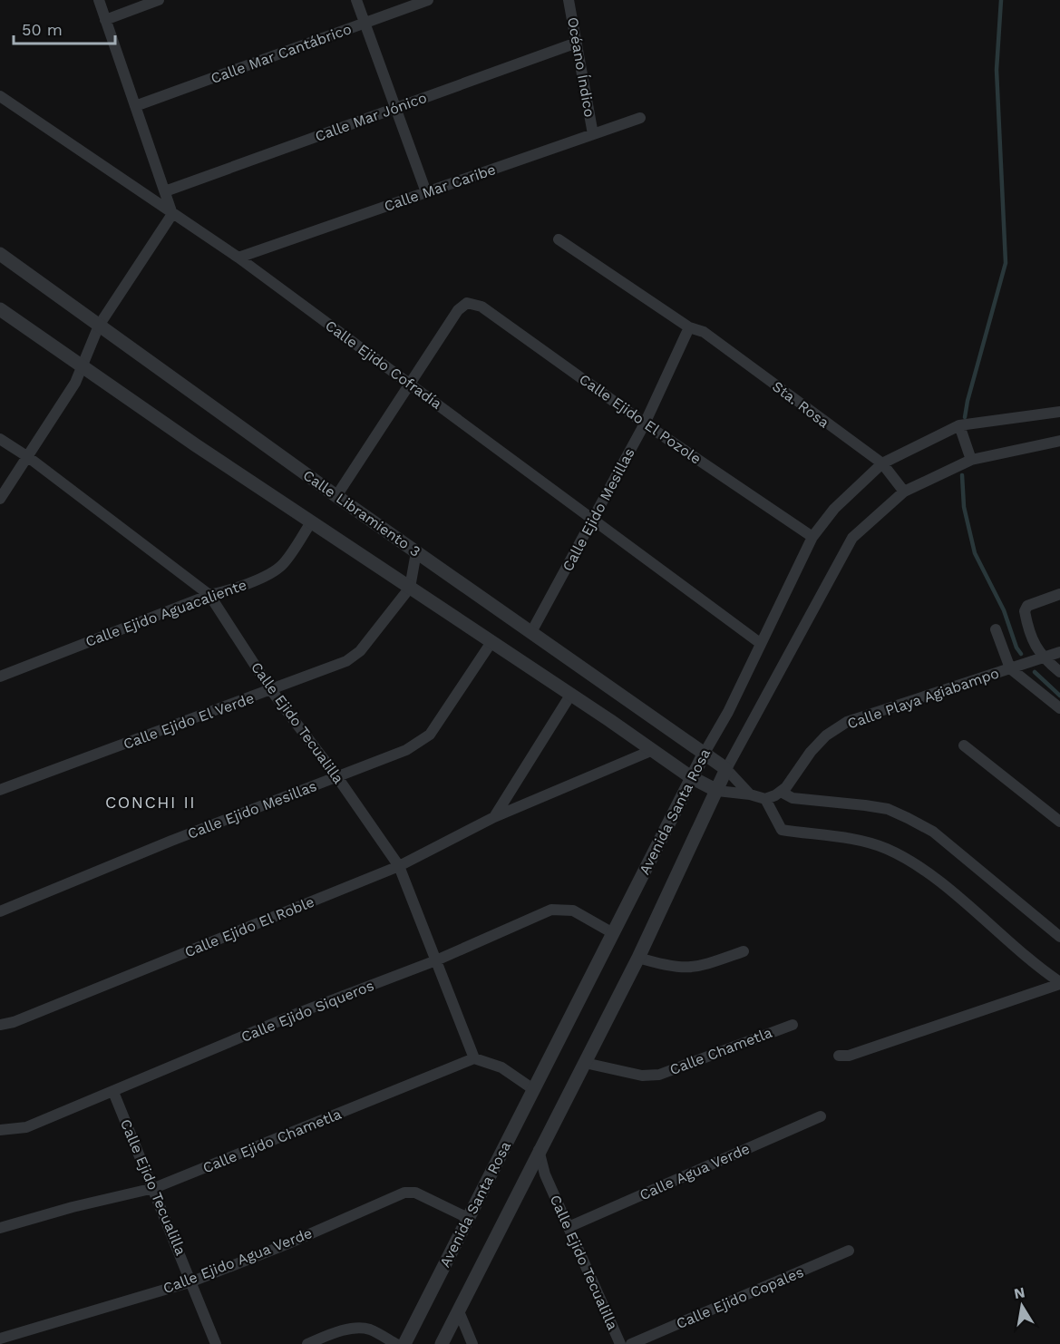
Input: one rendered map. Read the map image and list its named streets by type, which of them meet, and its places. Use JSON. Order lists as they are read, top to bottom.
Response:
{
  "streets": {
    "street": [
      "Calle Mar Cantábrico",
      "Océano Índico",
      "Calle Mar Jónico",
      "Calle Mar Caribe",
      "Calle Ejido Cofradía",
      "Sta. Rosa",
      "Calle Ejido El Pozole",
      "Calle Ejido Mesillas",
      "Calle Libramiento 3",
      "Calle Ejido Aguacaliente",
      "Calle Playa Agiabampo",
      "Calle Ejido El Verde",
      "Calle Ejido Tecualilla",
      "Avenida Santa Rosa",
      "Calle Ejido El Roble",
      "Calle Ejido Siqueros",
      "Calle Chametla",
      "Calle Ejido Chametla",
      "Calle Agua Verde",
      "Calle Ejido Agua Verde",
      "Calle Ejido Copales"
    ]
  },
  "crossings": [
    ["Océano Índico", "Calle Mar Jónico"],
    ["Océano Índico", "Calle Mar Caribe"],
    ["Calle Mar Caribe", "Calle Ejido Cofradía"],
    ["Calle Ejido Cofradía", "Calle Ejido El Pozole"],
    ["Calle Ejido Cofradía", "Calle Ejido Mesillas"],
    ["Calle Ejido Cofradía", "Avenida Santa Rosa"],
    ["Sta. Rosa", "Calle Ejido Mesillas"],
    ["Sta. Rosa", "Avenida Santa Rosa"],
    ["Calle Ejido El Pozole", "Calle Ejido Mesillas"],
    ["Calle Ejido El Pozole", "Avenida Santa Rosa"],
    ["Calle Ejido Mesillas", "Calle Libramiento 3"],
    ["Calle Ejido Mesillas", "Calle Ejido Tecualilla"],
    ["Calle Libramiento 3", "Avenida Santa Rosa"],
    ["Calle Ejido Aguacaliente", "Calle Ejido Tecualilla"],
    ["Calle Ejido El Verde", "Calle Ejido Tecualilla"],
    ["Calle Ejido Tecualilla", "Avenida Santa Rosa"],
    ["Calle Ejido Tecualilla", "Calle Ejido El Roble"],
    ["Calle Ejido Tecualilla", "Calle Ejido Siqueros"],
    ["Calle Ejido Tecualilla", "Calle Ejido Chametla"],
    ["Calle Ejido Tecualilla", "Calle Agua Verde"],
    ["Calle Ejido Tecualilla", "Calle Ejido Agua Verde"],
    ["Avenida Santa Rosa", "Calle Ejido Siqueros"],
    ["Avenida Santa Rosa", "Calle Chametla"],
    ["Avenida Santa Rosa", "Calle Ejido Agua Verde"]
  ],
  "districts": ["CONCHI II"],
  "scale_bar": "50 m",
  "north": "top"
}
